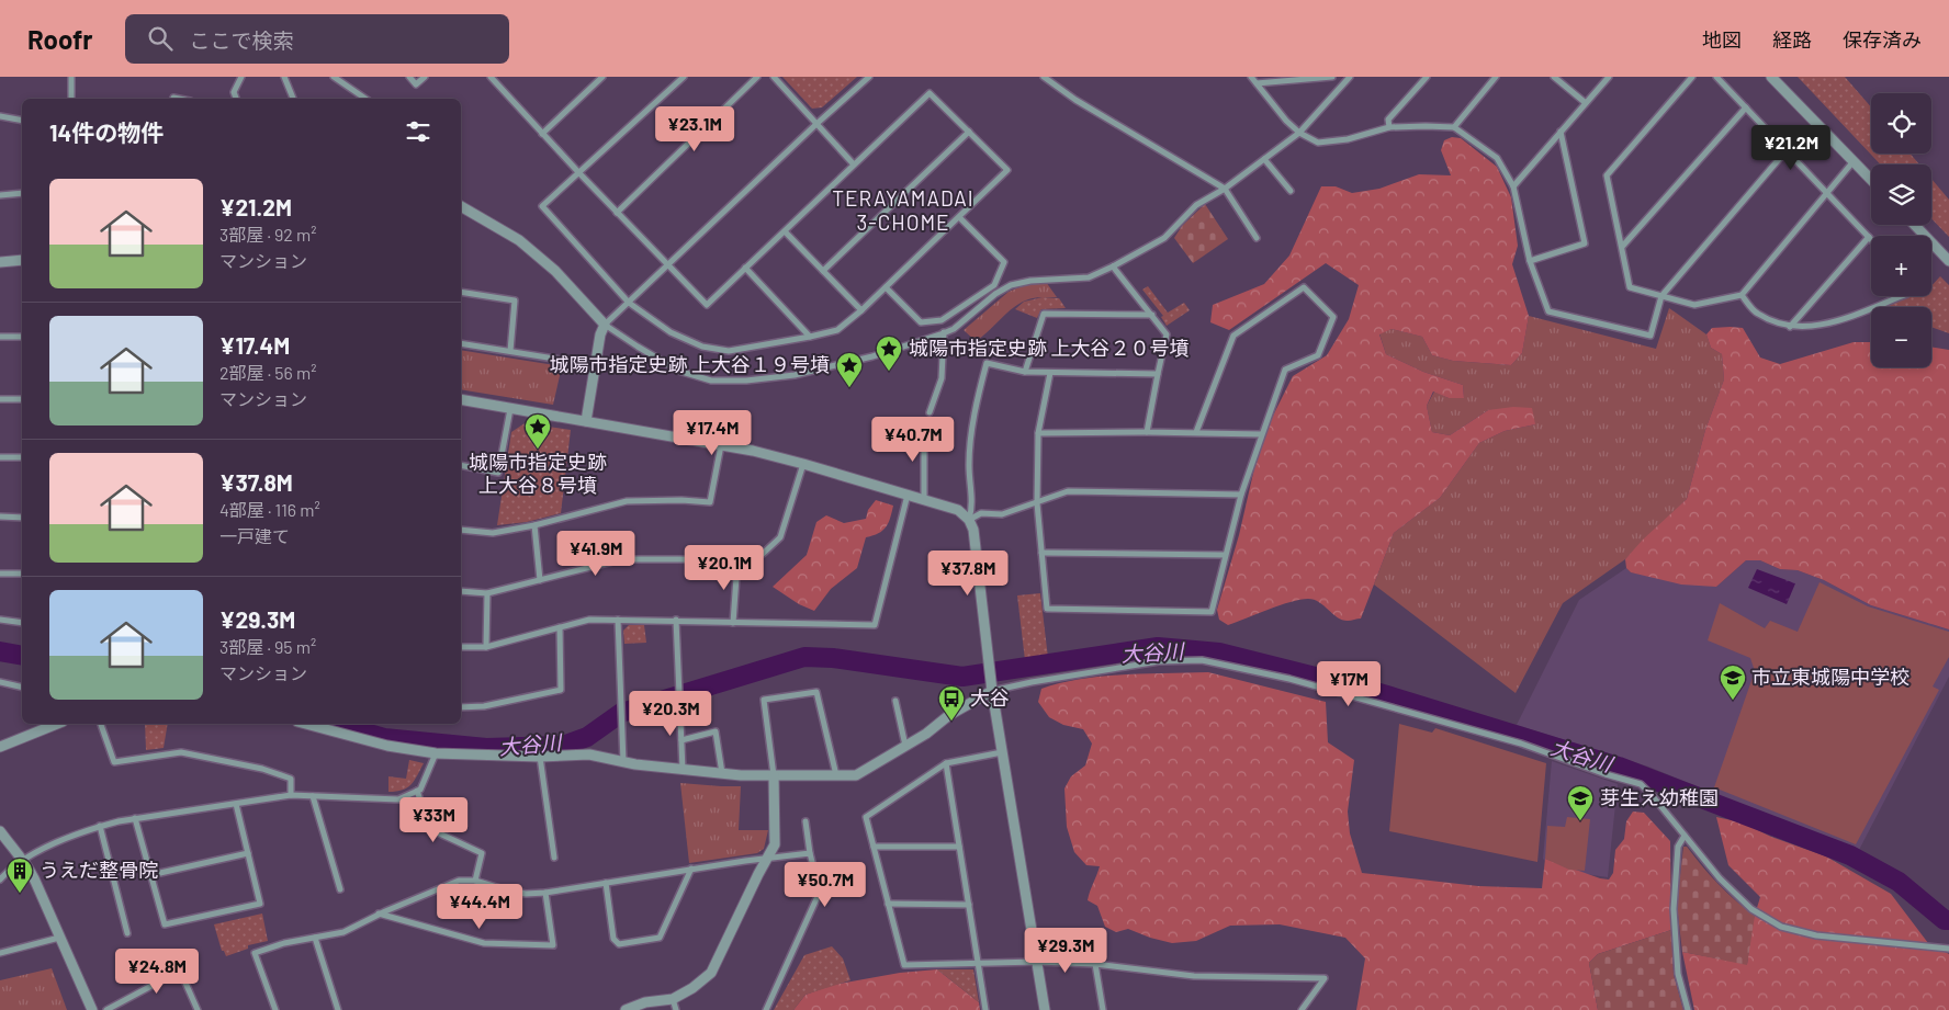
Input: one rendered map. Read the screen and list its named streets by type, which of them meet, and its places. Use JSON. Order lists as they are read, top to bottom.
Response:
{
  "districts": ["TERAYAMADAI 3-CHOME"],
  "water": ["大谷川"],
  "places": {
    "place": ["城陽市指定史跡 上大谷２０号墳", "城陽市指定史跡 上大谷１９号墳", "城陽市指定史跡 上大谷８号墳"],
    "school or university": ["市立東城陽中学校", "芽生え幼稚園"],
    "bus stop": ["大谷"],
    "building": ["うえだ整骨院"]
  },
  "page": {
    "header": "Roofr",
    "search": "ここで検索",
    "nav": ["地図", "経路", "保存済み"],
    "map_buttons": ["+", "−"],
    "heading": "14件の物件",
    "price": [
      "¥23.1M",
      "¥21.2M",
      "¥17.4M",
      "¥40.7M",
      "¥41.9M",
      "¥20.1M",
      "¥37.8M",
      "¥17M",
      "¥20.3M",
      "¥33M",
      "¥50.7M",
      "¥44.4M",
      "¥29.3M",
      "¥24.8M"
    ],
    "list": [
      {
        "name": "¥21.2M",
        "note": "3部屋 · 92 m² · マンション"
      },
      {
        "name": "¥17.4M",
        "note": "2部屋 · 56 m² · マンション"
      },
      {
        "name": "¥37.8M",
        "note": "4部屋 · 116 m² · 一戸建て"
      },
      {
        "name": "¥29.3M",
        "note": "3部屋 · 95 m² · マンション"
      }
    ]
  }
}
